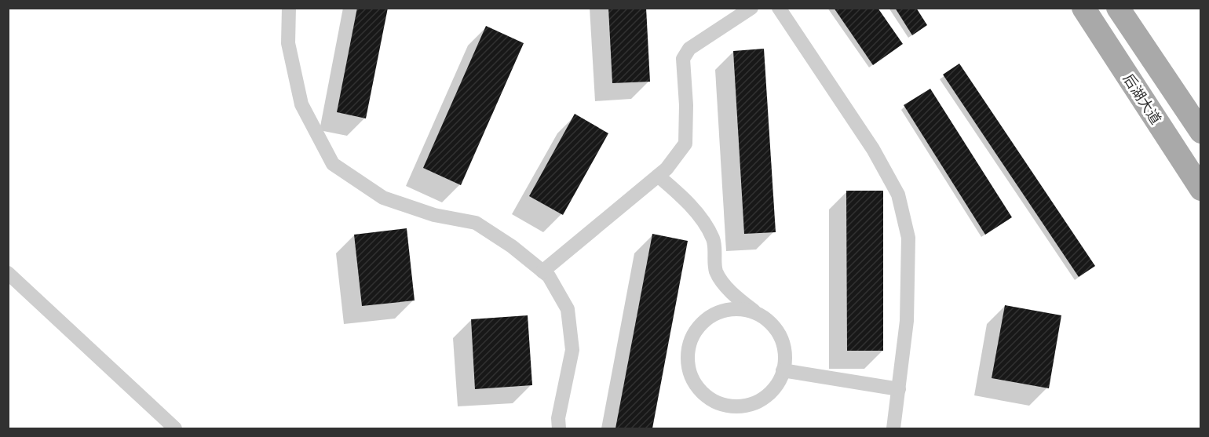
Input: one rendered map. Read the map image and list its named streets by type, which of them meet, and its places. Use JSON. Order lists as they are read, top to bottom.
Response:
{
  "streets": {
    "main road": ["后湖大道"]
  }
}
